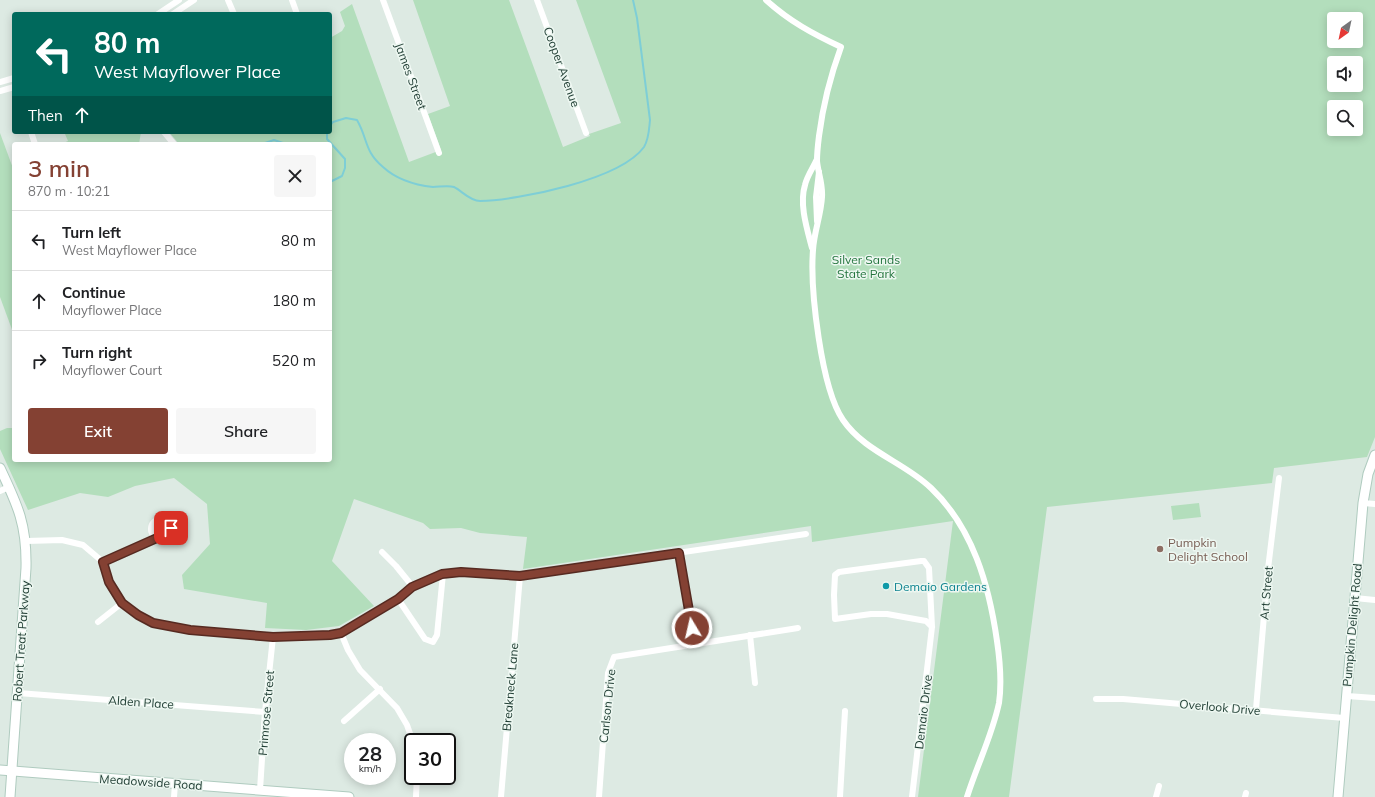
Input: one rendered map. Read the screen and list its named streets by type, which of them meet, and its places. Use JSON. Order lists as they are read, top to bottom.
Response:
{
  "streets": {
    "street": [
      "Cooper Avenue",
      "James Street",
      "Art Street",
      "Pumpkin Delight Road",
      "Robert Treat Parkway",
      "Breakneck Lane",
      "Alden Place",
      "Carlson Drive",
      "Overlook Drive",
      "Demaio Drive",
      "Primrose Street",
      "Meadowside Road"
    ]
  },
  "crossings": [
    ["Art Street", "Overlook Drive"],
    ["Pumpkin Delight Road", "Overlook Drive"],
    ["Robert Treat Parkway", "Alden Place"],
    ["Robert Treat Parkway", "Meadowside Road"],
    ["Alden Place", "Primrose Street"],
    ["Primrose Street", "Meadowside Road"]
  ],
  "parks": ["Silver Sands State Park"],
  "places": ["Pumpkin Delight School", "Demaio Gardens"],
  "north": "bottom left",
  "page": {
    "turn": ["80 m", "West Mayflower Place"],
    "then": "Then",
    "heading": ["3 min", "870 m · 10:21"],
    "list": [
      {
        "name": "Turn left",
        "note": "West Mayflower Place",
        "value": "80 m"
      },
      {
        "name": "Continue",
        "note": "Mayflower Place",
        "value": "180 m"
      },
      {
        "name": "Turn right",
        "note": "Mayflower Court",
        "value": "520 m"
      }
    ],
    "buttons": ["Exit", "Share"],
    "speed": "28 km/h",
    "limit": "30"
  }
}
